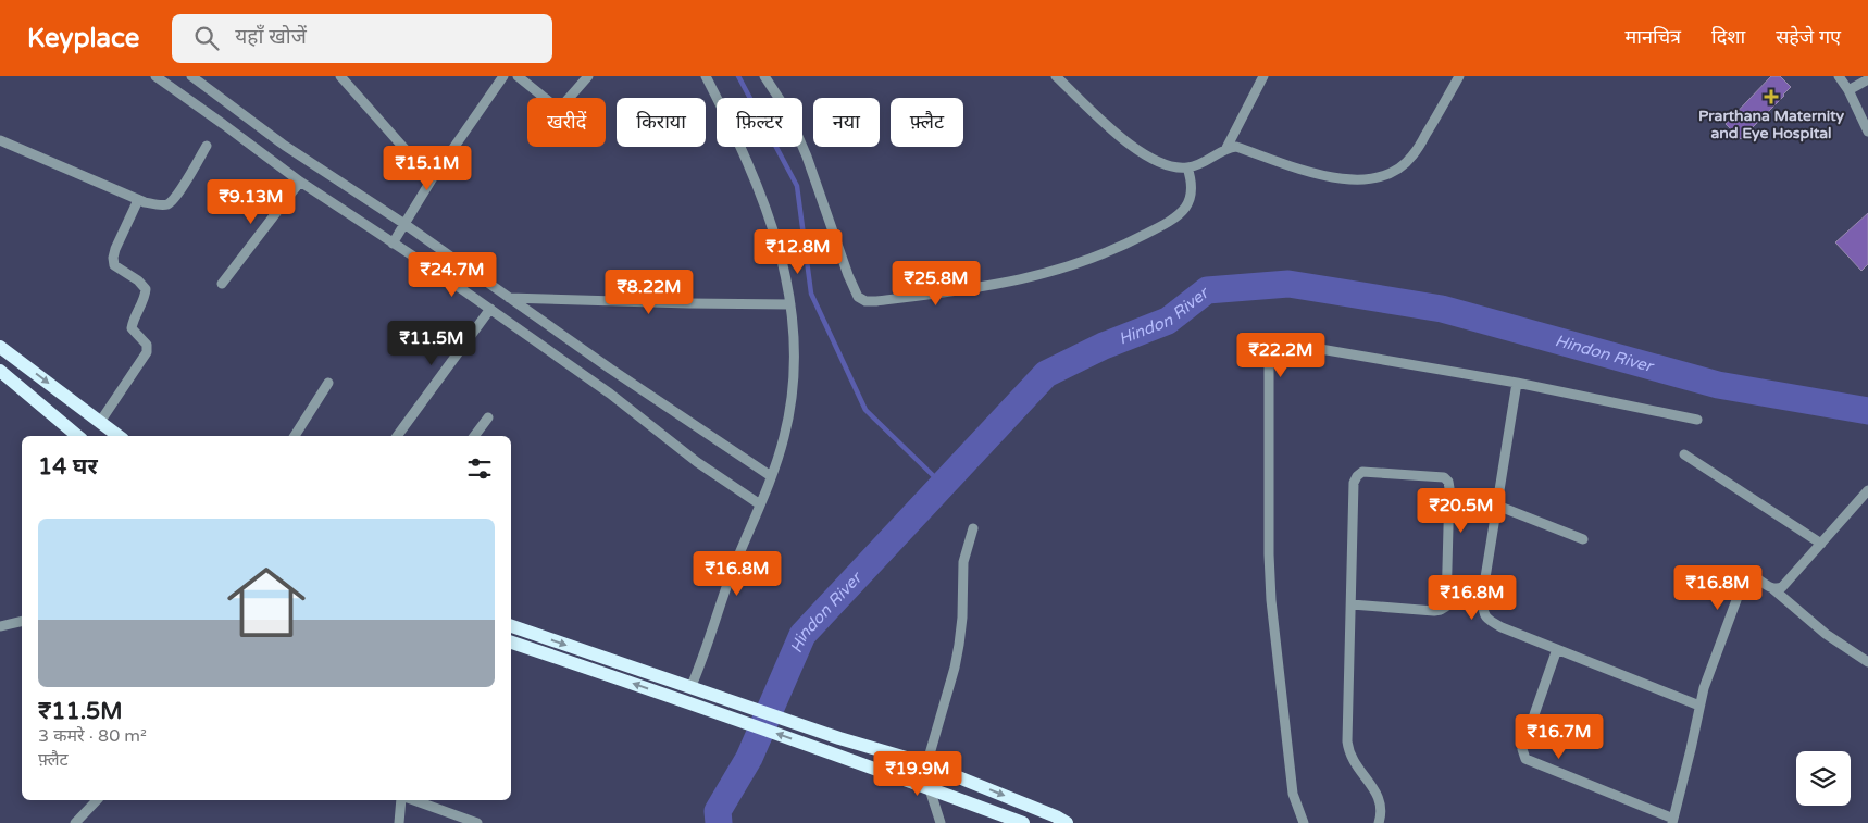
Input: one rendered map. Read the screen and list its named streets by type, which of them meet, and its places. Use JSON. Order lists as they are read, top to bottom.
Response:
{
  "water": ["Hindon River"],
  "places": {
    "health": ["Prarthana Maternity and Eye Hospital"]
  },
  "page": {
    "header": "Keyplace",
    "search": "यहाँ खोजें",
    "nav": ["मानचित्र", "दिशा", "सहेजे गए"],
    "chip": [
      "खरीदें",
      "किराया",
      "फ़िल्टर",
      "नया",
      "फ़्लैट"
    ],
    "price": [
      "₹15.1M",
      "₹9.13M",
      "₹12.8M",
      "₹24.7M",
      "₹25.8M",
      "₹8.22M",
      "₹11.5M",
      "₹22.2M",
      "₹20.5M",
      "₹16.8M",
      "₹16.8M",
      "₹16.8M",
      "₹16.7M",
      "₹19.9M"
    ],
    "heading": "14 घर",
    "list": [
      {
        "name": "₹11.5M",
        "note": "3 कमरे · 80 m² · फ़्लैट"
      }
    ]
  }
}
